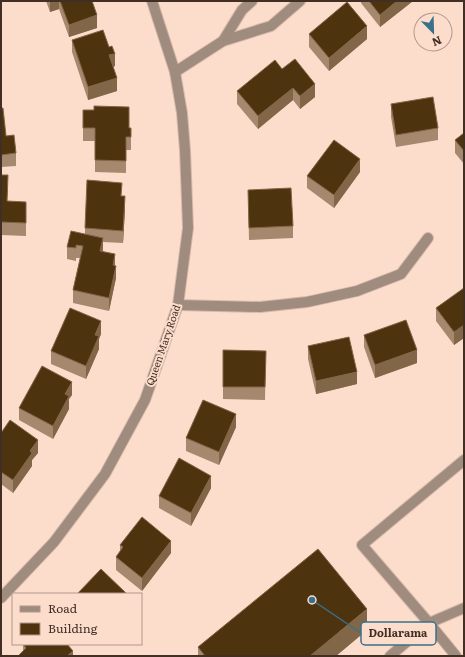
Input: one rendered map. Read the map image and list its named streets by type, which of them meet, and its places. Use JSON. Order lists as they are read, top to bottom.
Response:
{
  "streets": {
    "street": ["Queen Mary Road"]
  },
  "places": ["Dollarama"],
  "legend": ["Road", "Building"],
  "north": "bottom right"
}
